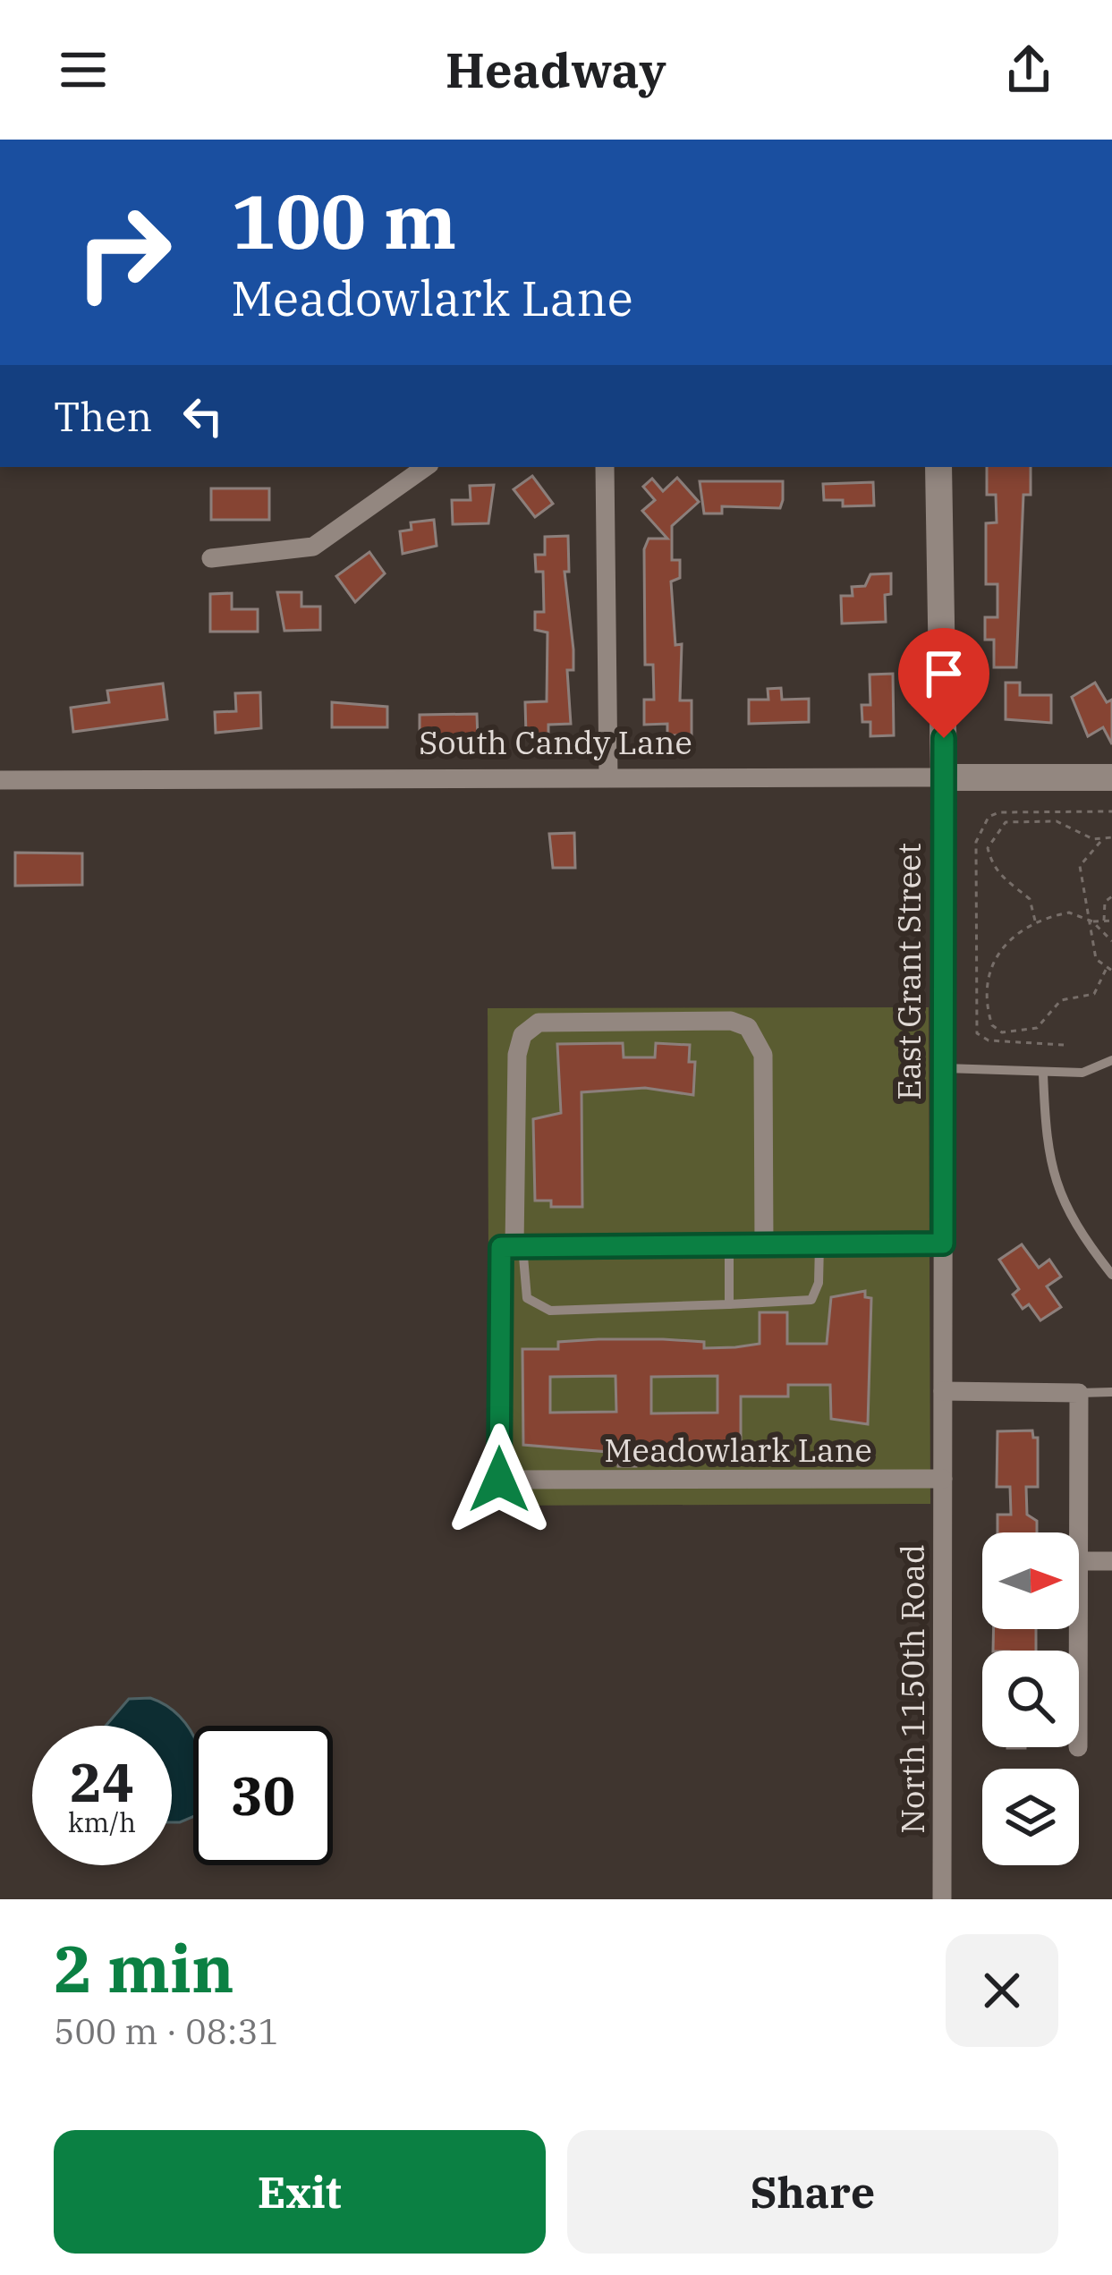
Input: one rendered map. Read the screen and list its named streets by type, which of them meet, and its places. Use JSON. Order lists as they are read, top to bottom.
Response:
{
  "streets": {
    "main road": ["South Candy Lane", "East Grant Street"],
    "street": ["Meadowlark Lane", "North 1150th Road"]
  },
  "crossings": [
    ["South Candy Lane", "East Grant Street"],
    ["East Grant Street", "Meadowlark Lane"],
    ["East Grant Street", "North 1150th Road"],
    ["Meadowlark Lane", "North 1150th Road"]
  ],
  "north": "right",
  "page": {
    "header": "Headway",
    "turn": ["100 m", "Meadowlark Lane"],
    "then": "Then",
    "speed": "24 km/h",
    "limit": "30",
    "heading": ["2 min", "500 m · 08:31"],
    "buttons": ["Exit", "Share"]
  }
}
